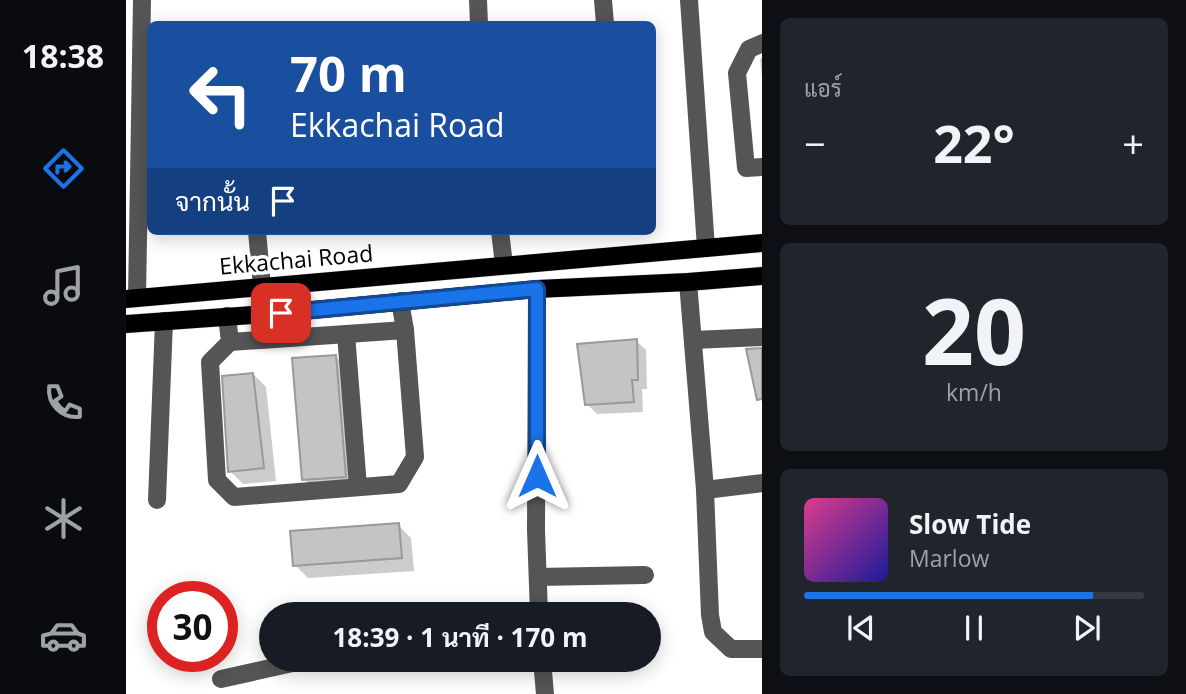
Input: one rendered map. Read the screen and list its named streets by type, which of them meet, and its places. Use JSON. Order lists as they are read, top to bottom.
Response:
{
  "streets": {
    "main road": ["Ekkachai Road"]
  },
  "page": {
    "tabs": "18:38",
    "tile": [
      "แอร์",
      ["20", "km/h"]
    ],
    "turn": ["70 m", "Ekkachai Road"],
    "heat": ["−", "22°", "+"],
    "then": "จากนั้น",
    "song": ["Slow Tide", "Marlow"],
    "limit": "30",
    "trip": "18:39 · 1 นาที · 170 m"
  }
}
